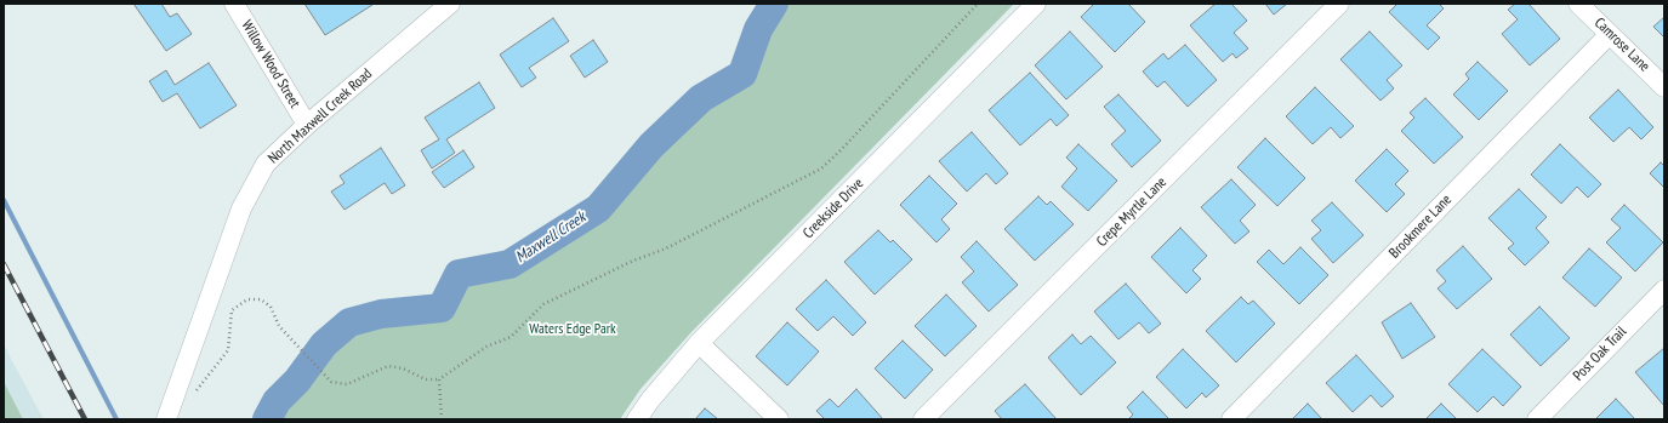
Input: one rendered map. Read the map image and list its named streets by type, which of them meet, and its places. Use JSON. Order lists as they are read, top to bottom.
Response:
{
  "streets": {
    "street": [
      "Camrose Lane",
      "Willow Wood Street",
      "North Maxwell Creek Road",
      "Creekside Drive",
      "Crepe Myrtle Lane",
      "Brookmere Lane",
      "Post Oak Trail"
    ]
  },
  "crossings": [
    ["Camrose Lane", "Brookmere Lane"],
    ["Willow Wood Street", "North Maxwell Creek Road"]
  ],
  "water": ["Maxwell Creek"],
  "parks": ["Waters Edge Park"]
}
